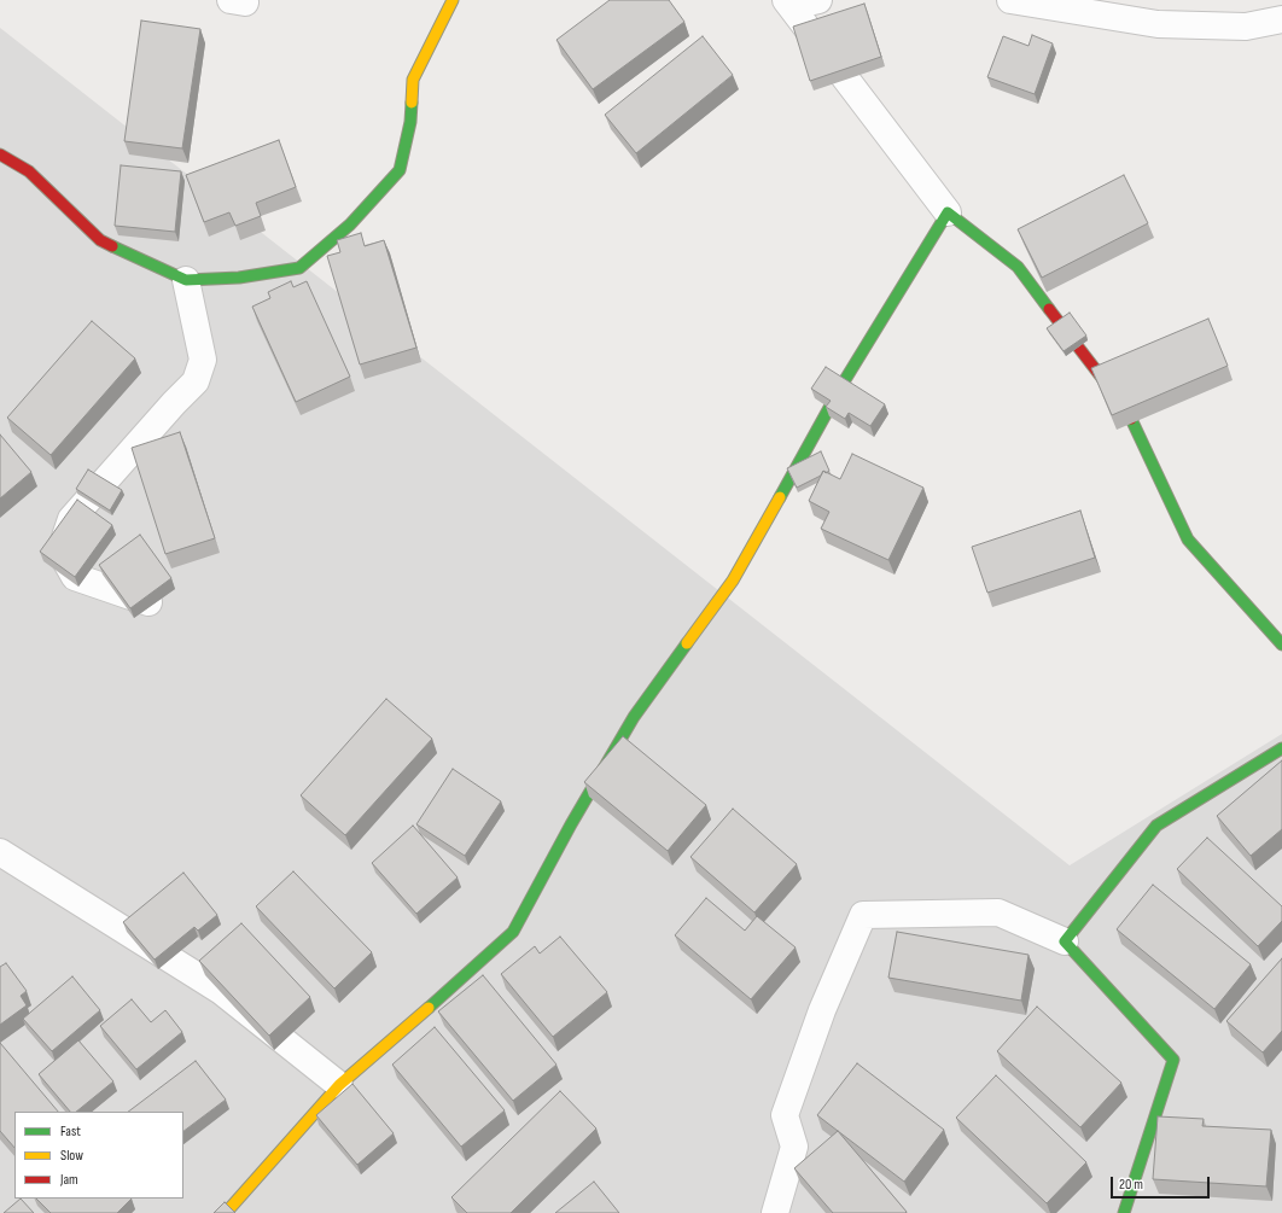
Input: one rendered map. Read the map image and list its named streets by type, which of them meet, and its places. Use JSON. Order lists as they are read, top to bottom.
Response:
{
  "legend": ["Fast", "Slow", "Jam"],
  "scale_bar": "20 m"
}
